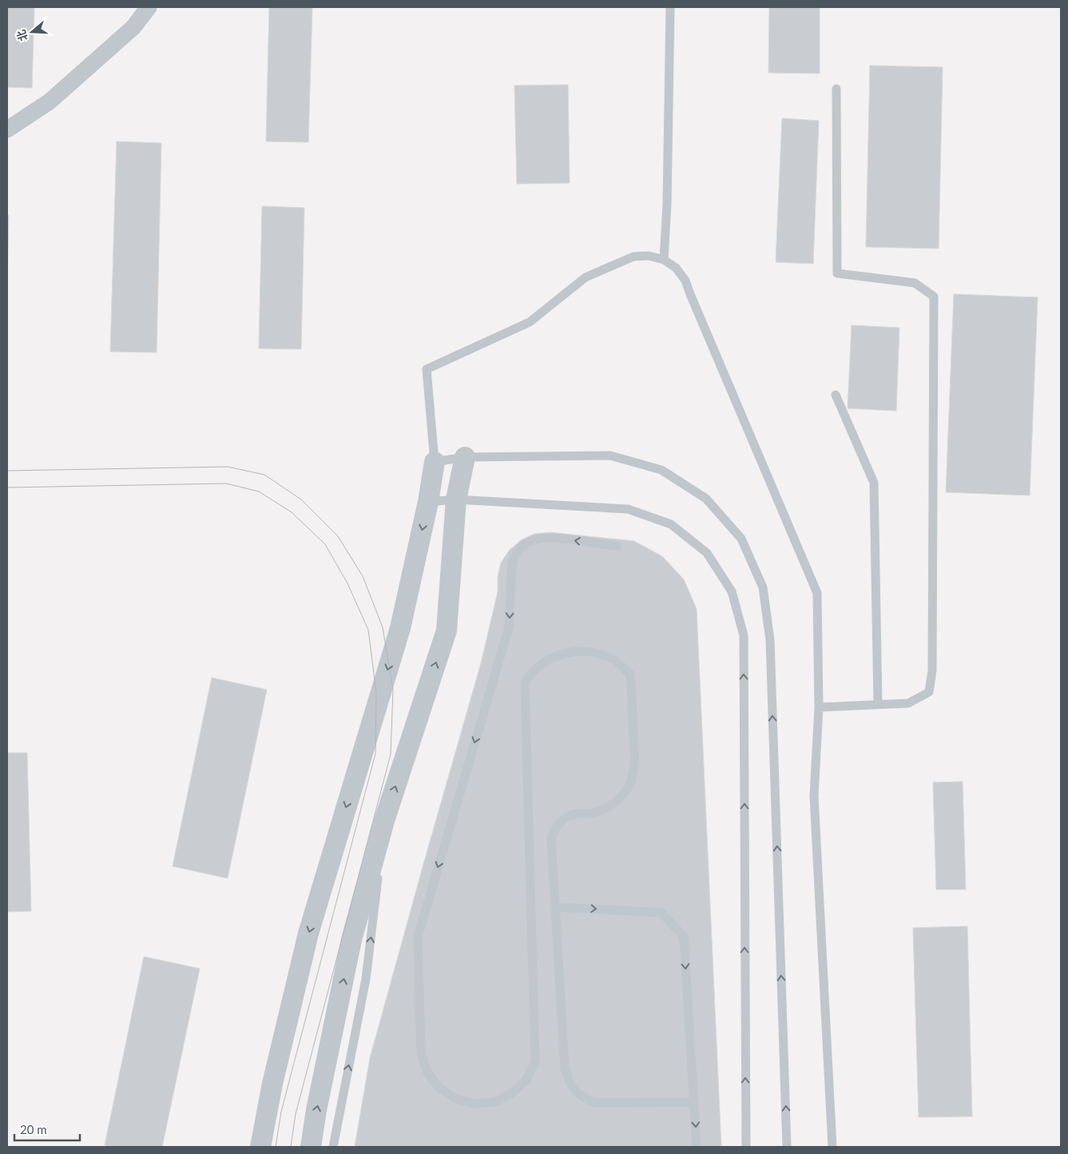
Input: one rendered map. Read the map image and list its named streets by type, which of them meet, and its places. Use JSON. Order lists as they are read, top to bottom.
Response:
{
  "scale_bar": "20 m",
  "north": "left"
}
